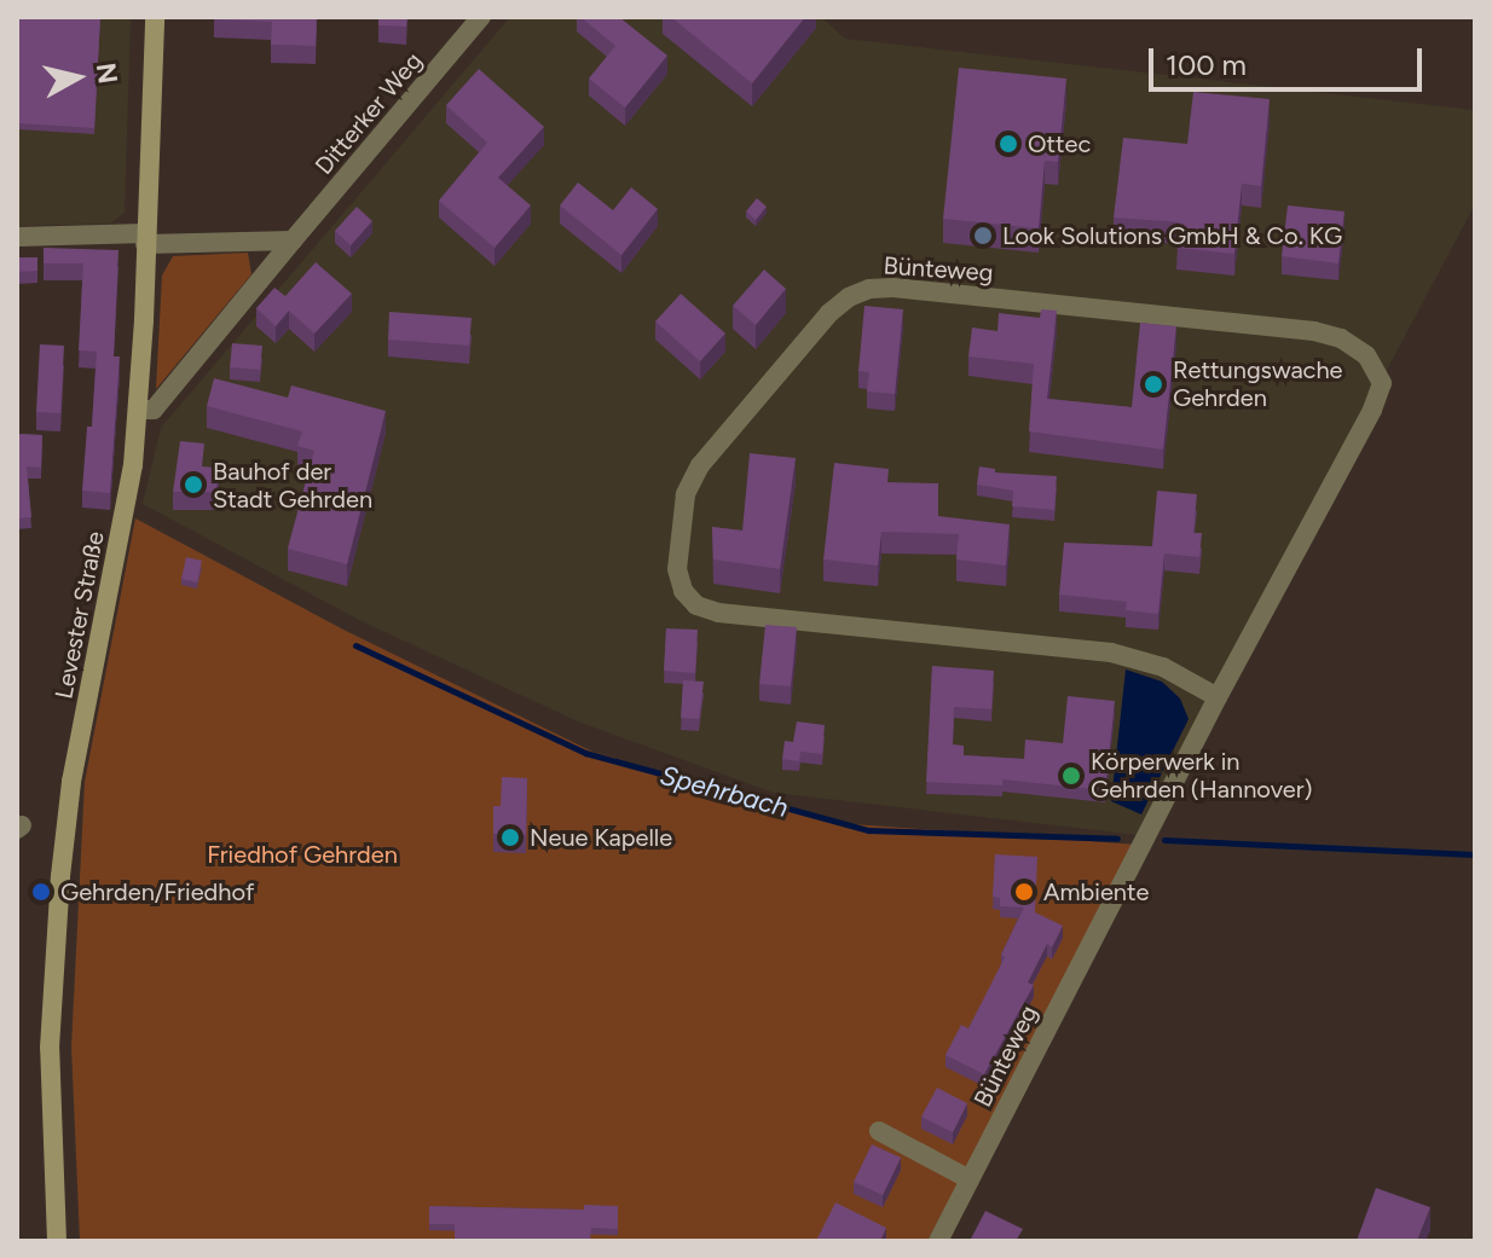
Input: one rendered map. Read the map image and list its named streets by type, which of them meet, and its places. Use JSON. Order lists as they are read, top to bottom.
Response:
{
  "streets": {
    "street": ["Ditterker Weg", "Bünteweg", "Levester Straße"]
  },
  "crossings": [
    ["Ditterker Weg", "Levester Straße"]
  ],
  "water": ["Spehrbach"],
  "parks": ["Friedhof Gehrden"],
  "places": [
    "Ottec",
    "Look Solutions GmbH & Co. KG",
    "Rettungswache Gehrden",
    "Bauhof der Stadt Gehrden",
    "Körperwerk in Gehrden (Hannover)",
    "Neue Kapelle",
    "Gehrden/Friedhof",
    "Ambiente"
  ],
  "scale_bar": "100 m",
  "north": "right"
}
